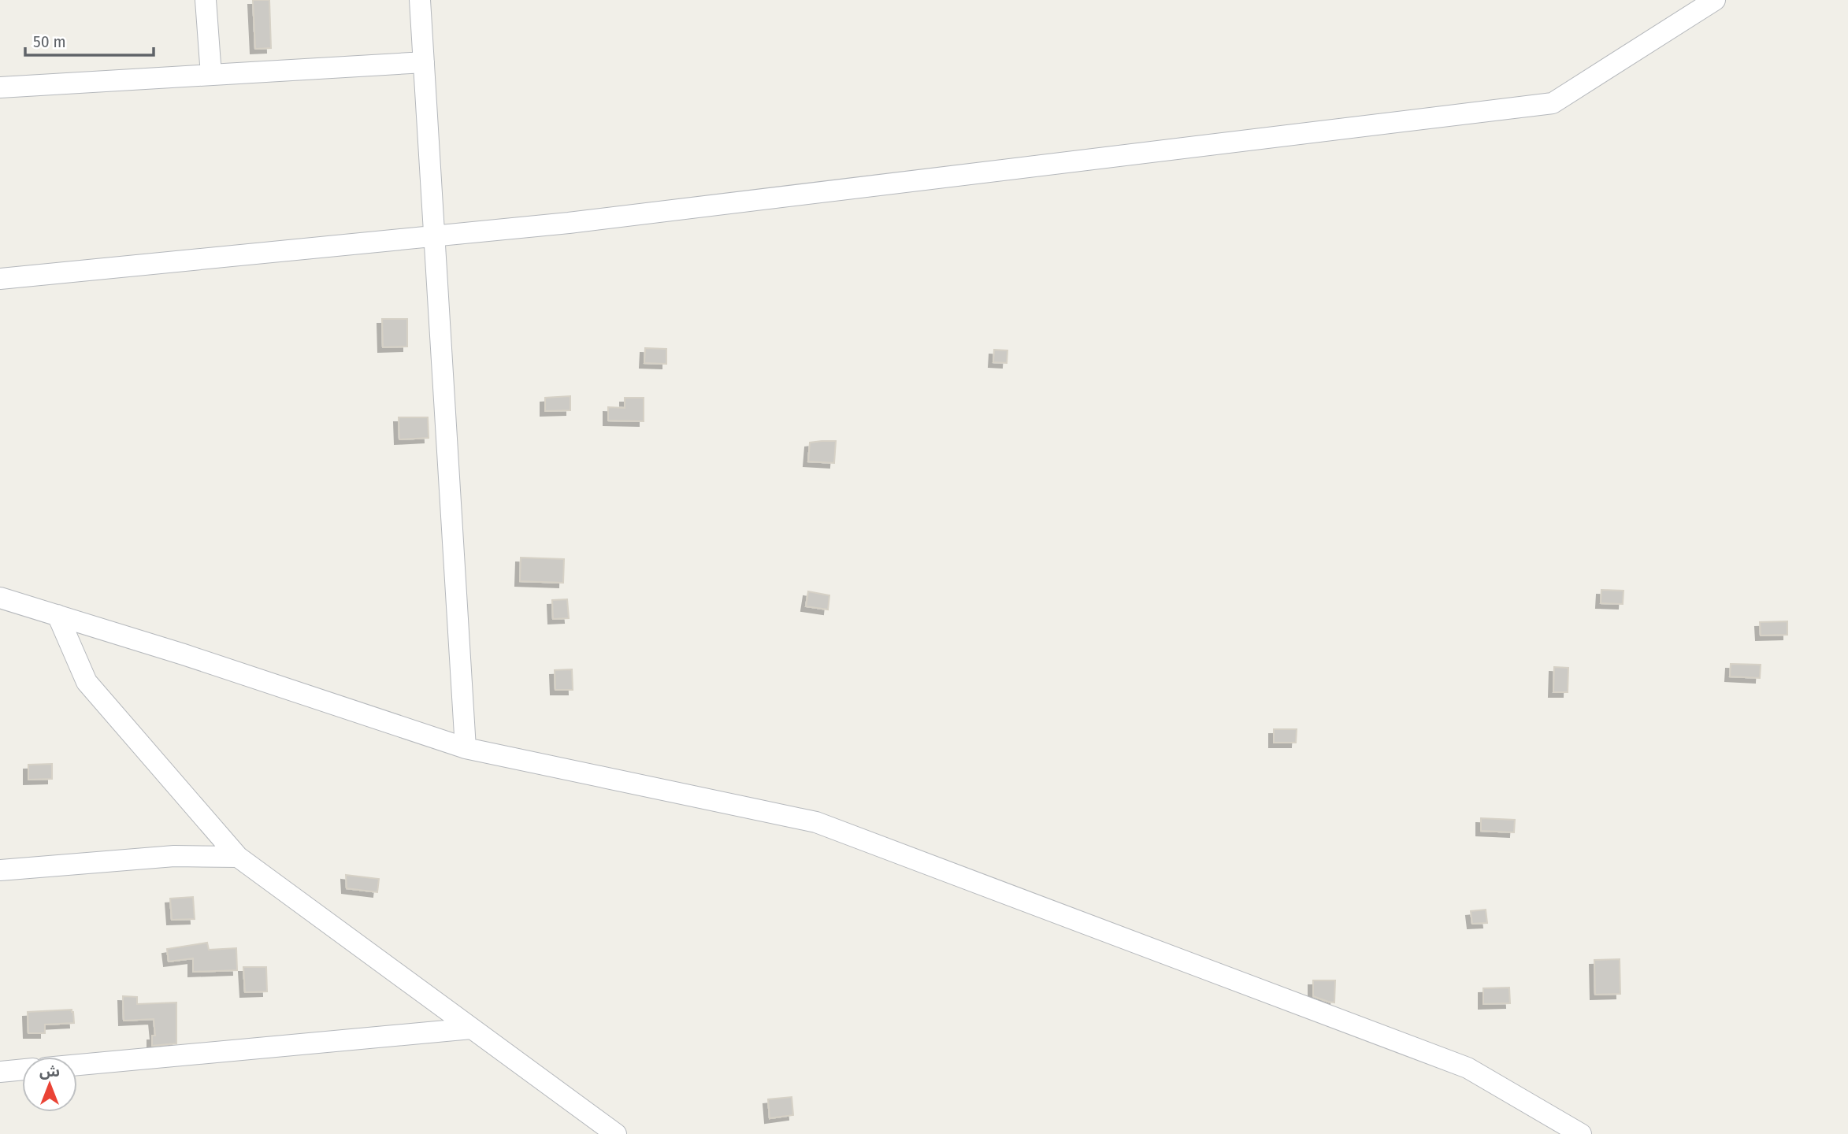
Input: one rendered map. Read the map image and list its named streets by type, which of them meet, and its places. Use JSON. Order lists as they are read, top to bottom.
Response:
{
  "scale_bar": "50 m",
  "north": "top"
}
